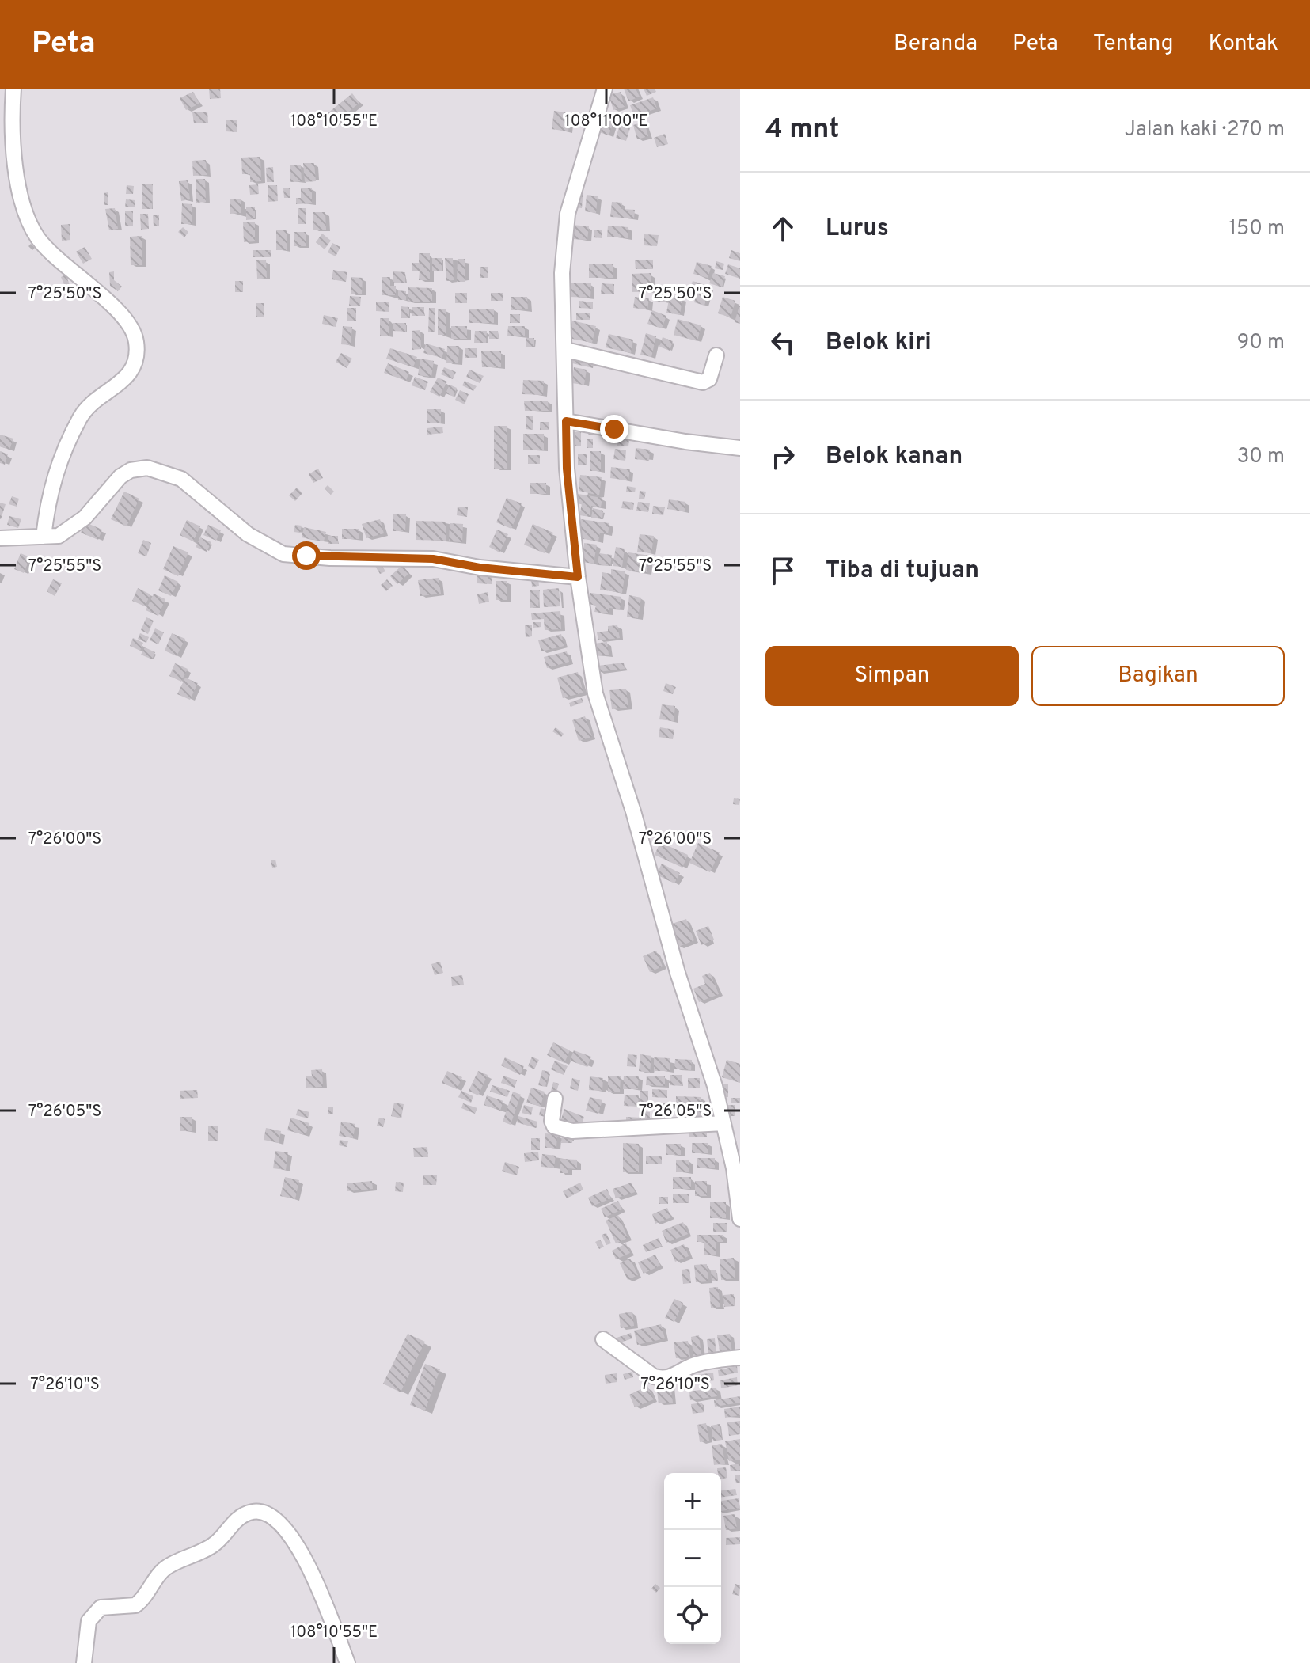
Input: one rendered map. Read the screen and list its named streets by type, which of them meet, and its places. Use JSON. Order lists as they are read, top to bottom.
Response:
{
  "page": {
    "header": "Peta",
    "nav": [
      "Beranda",
      "Peta",
      "Tentang",
      "Kontak"
    ],
    "heading": ["4 mnt", "Jalan kaki · 270 m"],
    "list": [
      ["Lurus", "150 m"],
      ["Belok kiri", "90 m"],
      ["Belok kanan", "30 m"],
      "Tiba di tujuan"
    ],
    "buttons": ["Simpan", "Bagikan"],
    "map_buttons": ["+", "−"]
  },
  "coordinates": [
    "108°10'55\"E",
    "108°11'00\"E",
    "7°25'50\"S",
    "7°25'55\"S",
    "7°26'00\"S",
    "7°26'05\"S",
    "7°26'10\"S"
  ]
}
